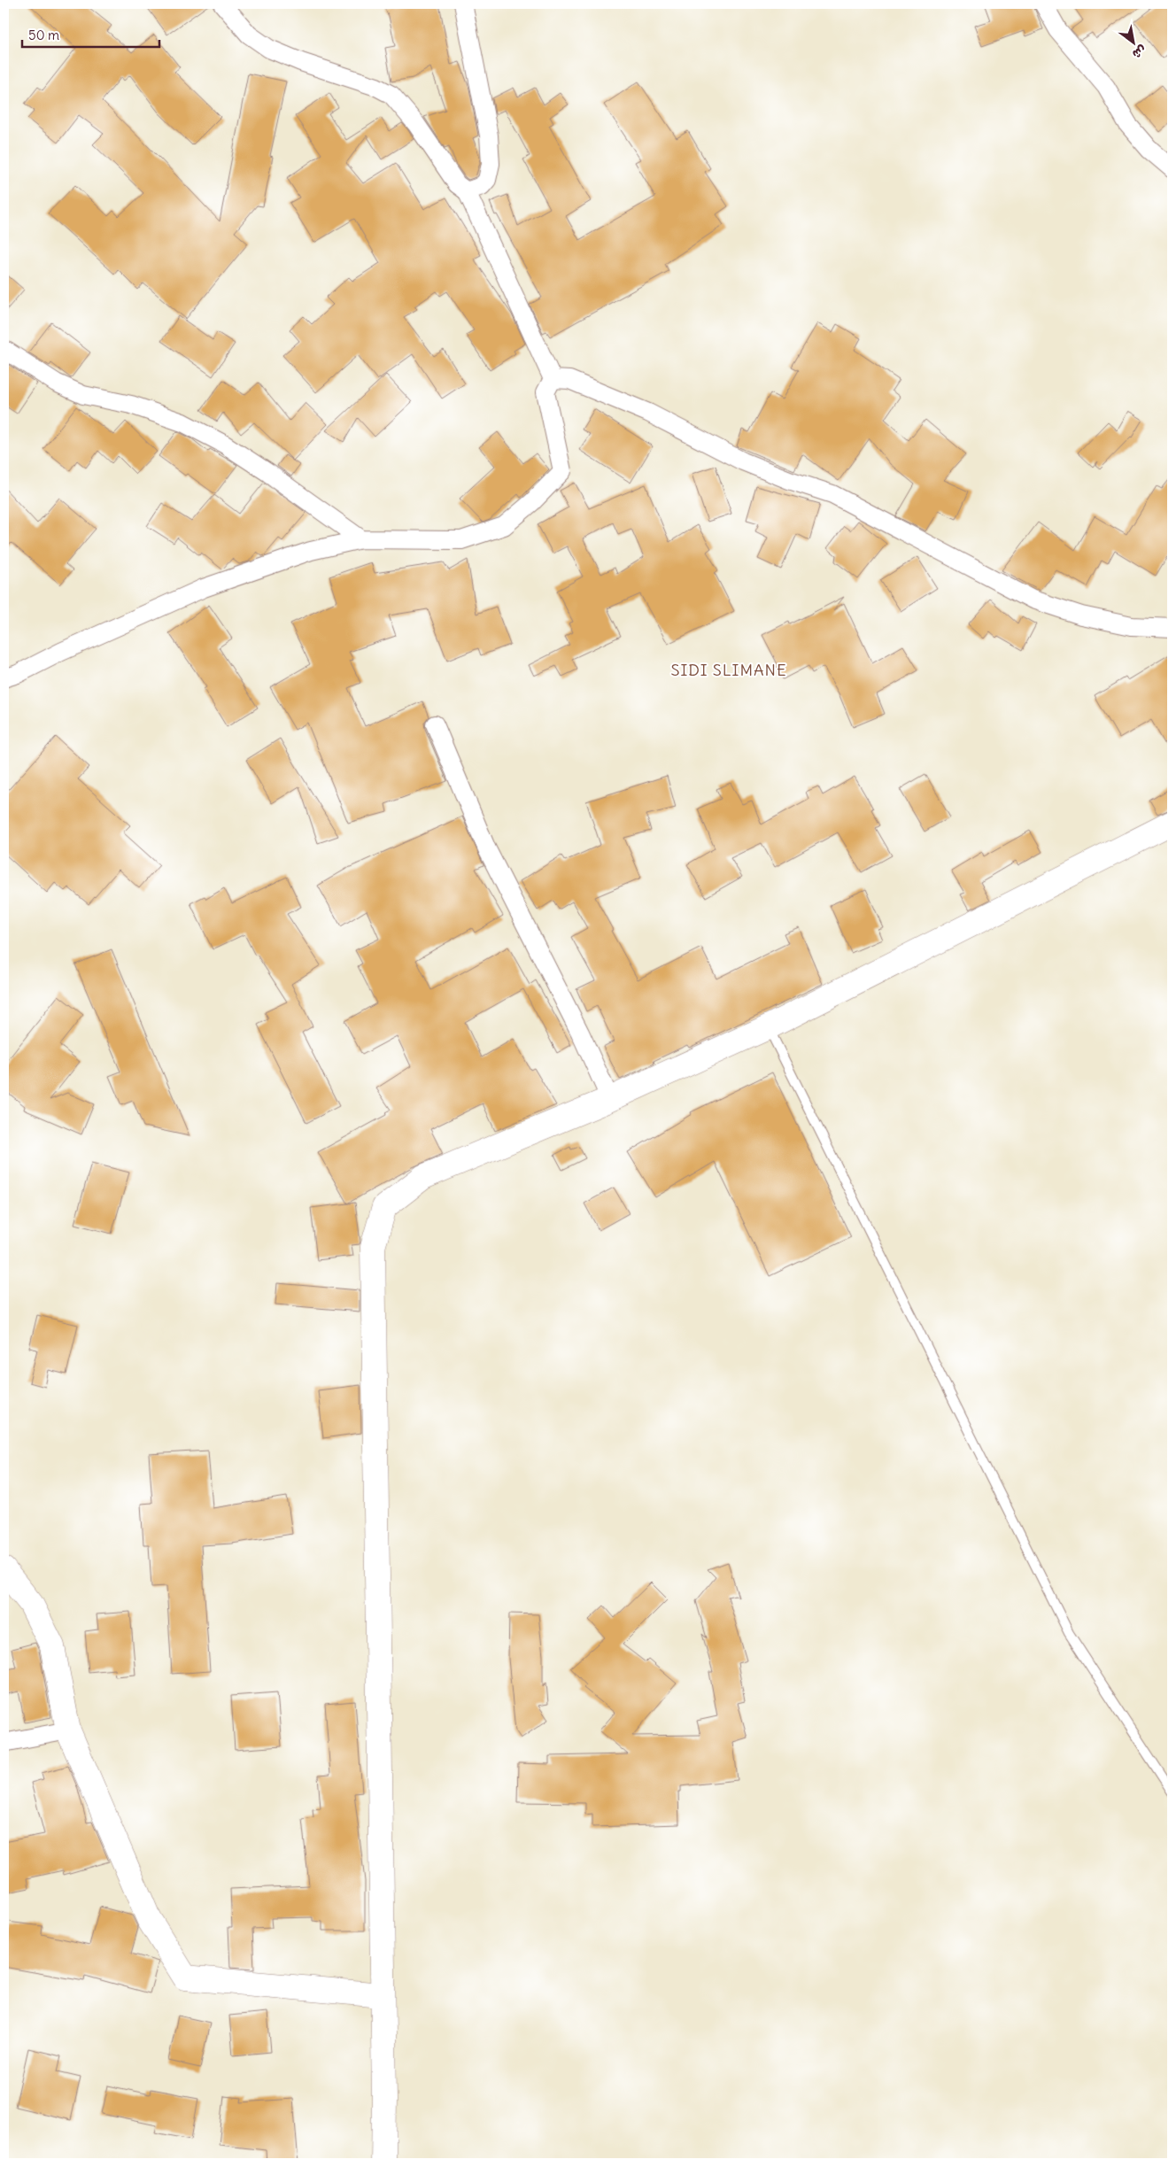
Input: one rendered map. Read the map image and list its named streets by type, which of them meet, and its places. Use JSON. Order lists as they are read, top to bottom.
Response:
{
  "districts": ["SIDI SLIMANE"],
  "scale_bar": "50 m",
  "north": "bottom right"
}
